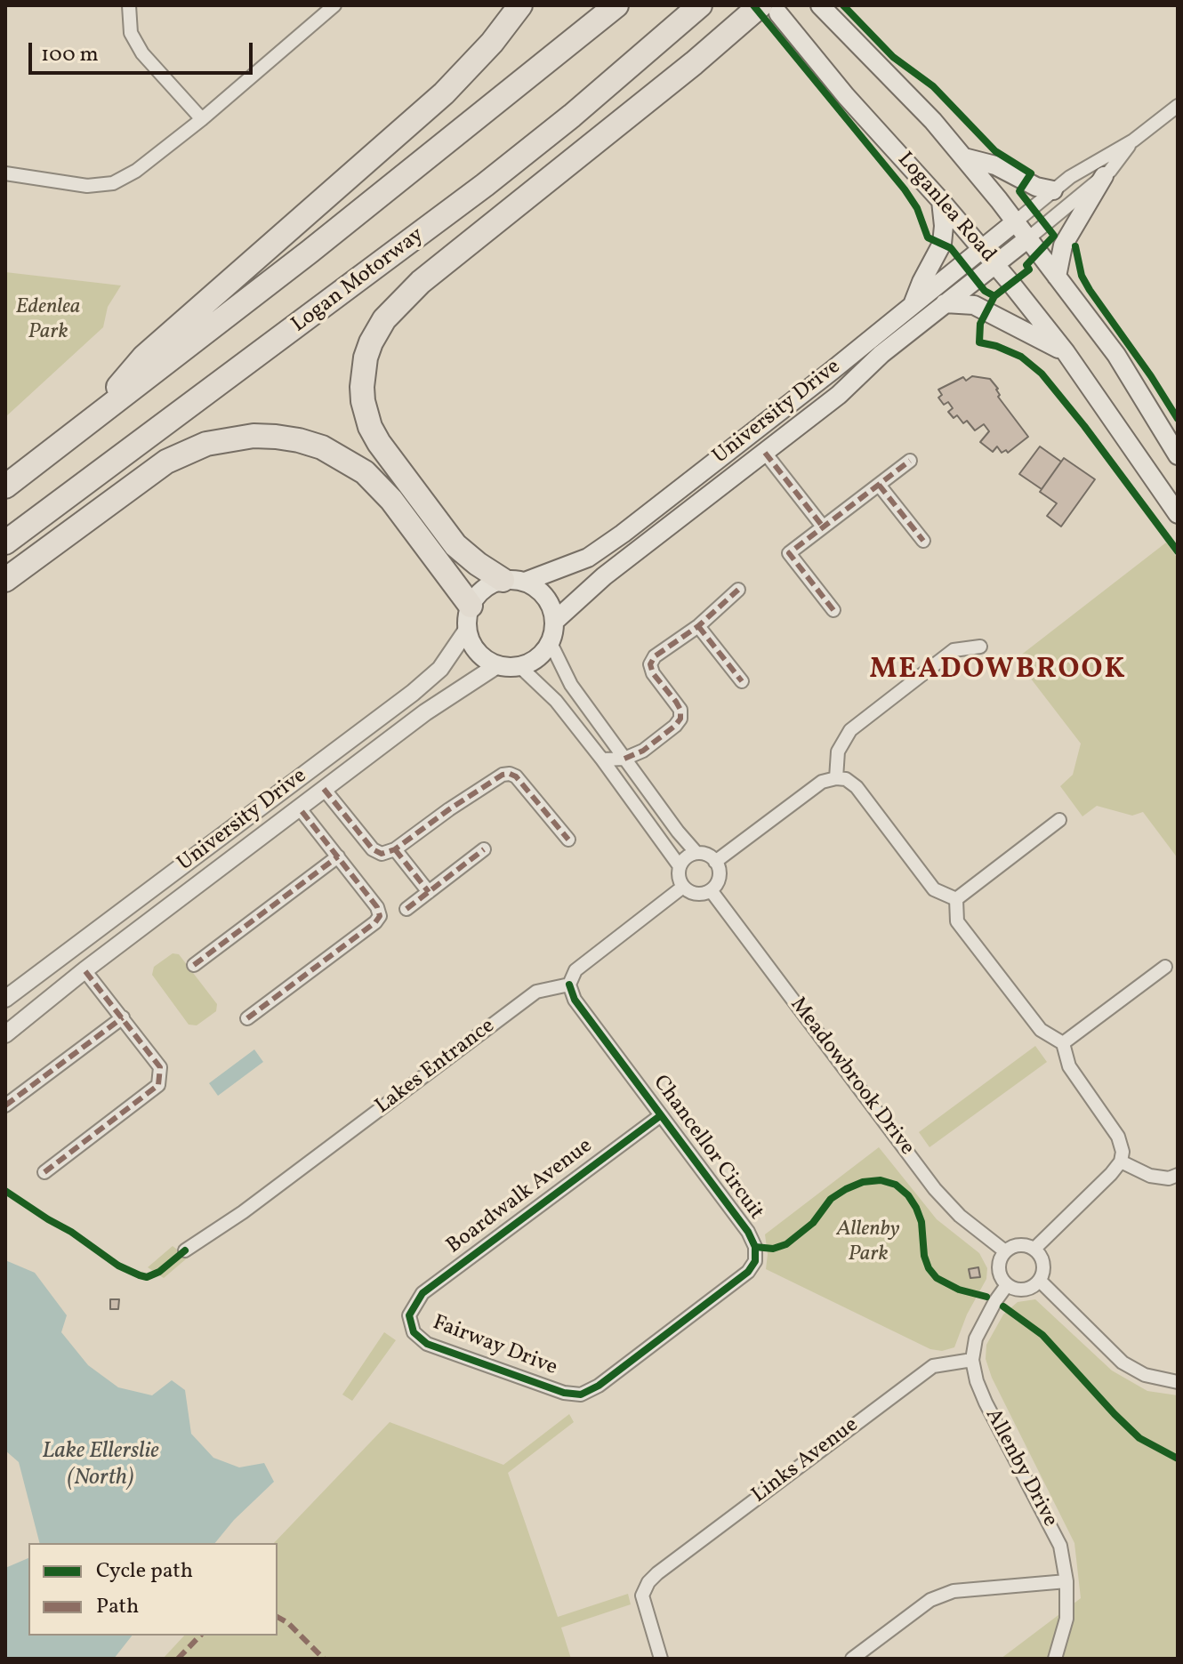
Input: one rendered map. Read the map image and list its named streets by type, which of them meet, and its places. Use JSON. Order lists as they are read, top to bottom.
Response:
{
  "streets": {
    "highway": ["Logan Motorway"],
    "main road": ["Loganlea Road", "University Drive"],
    "street": [
      "Lakes Entrance",
      "Meadowbrook Drive",
      "Chancellor Circuit",
      "Boardwalk Avenue",
      "Fairway Drive",
      "Links Avenue",
      "Allenby Drive"
    ]
  },
  "crossings": [
    ["Loganlea Road", "University Drive"],
    ["Lakes Entrance", "Chancellor Circuit"],
    ["Chancellor Circuit", "Boardwalk Avenue"],
    ["Chancellor Circuit", "Fairway Drive"],
    ["Boardwalk Avenue", "Fairway Drive"],
    ["Links Avenue", "Allenby Drive"]
  ],
  "districts": ["MEADOWBROOK"],
  "water": ["Lake Ellerslie (North)"],
  "parks": ["Edenlea Park", "Allenby Park"],
  "legend": ["Cycle path", "Path"],
  "scale_bar": "100 m"
}
